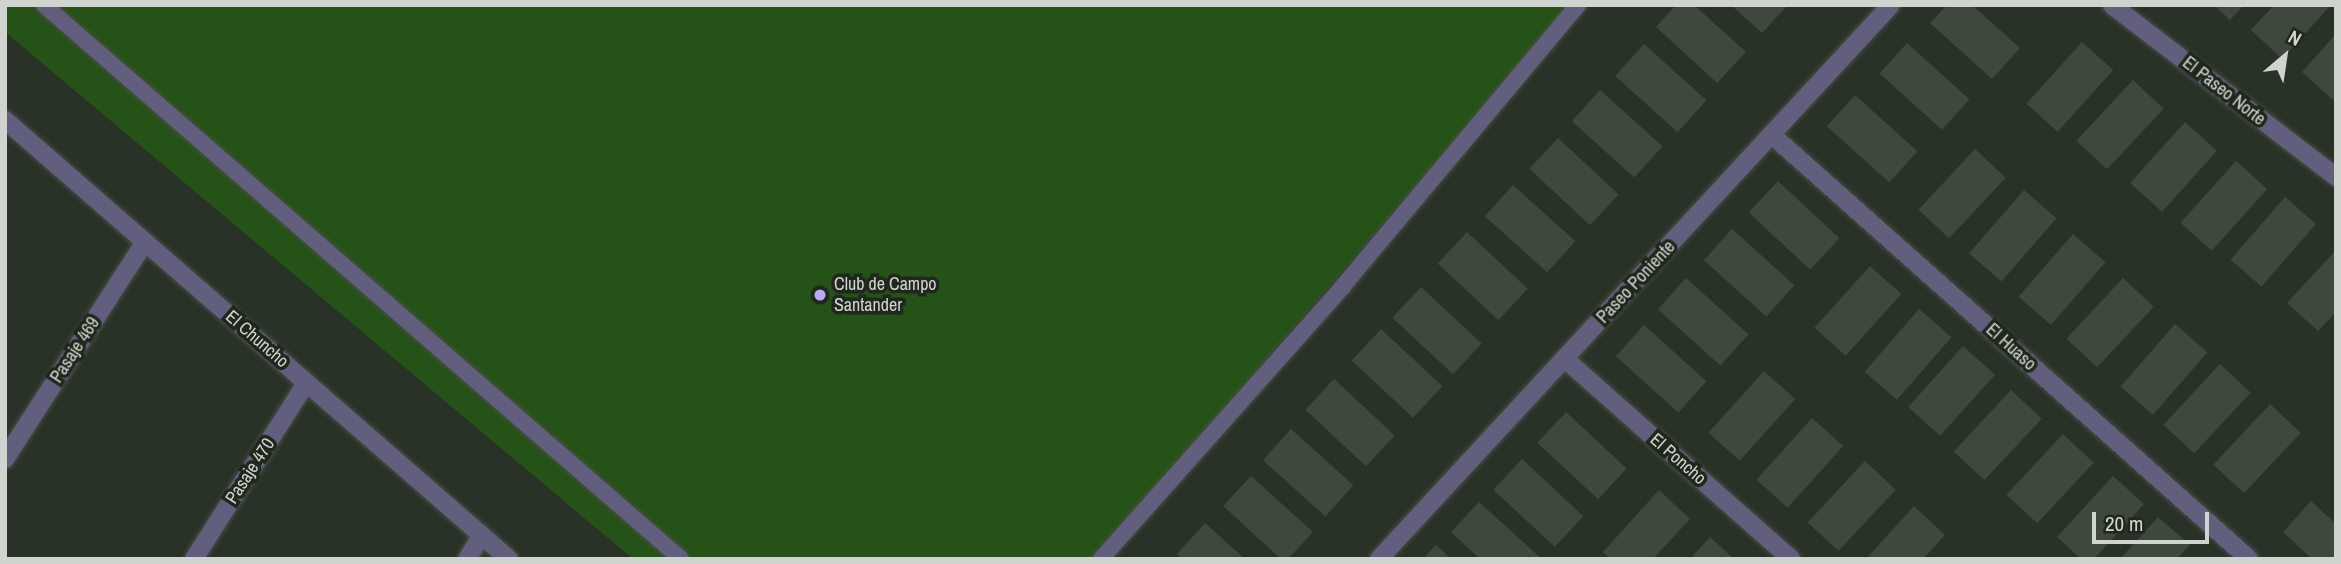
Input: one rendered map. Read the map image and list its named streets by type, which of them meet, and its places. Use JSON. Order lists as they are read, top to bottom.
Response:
{
  "streets": {
    "street": [
      "El Paseo Norte",
      "Paseo Poniente",
      "El Chuncho",
      "El Huaso",
      "Pasaje 469",
      "El Poncho",
      "Pasaje 470"
    ]
  },
  "crossings": [
    ["Paseo Poniente", "El Huaso"],
    ["Paseo Poniente", "El Poncho"],
    ["El Chuncho", "Pasaje 469"],
    ["El Chuncho", "Pasaje 470"]
  ],
  "places": ["Club de Campo Santander"],
  "scale_bar": "20 m",
  "north": "top right"
}
